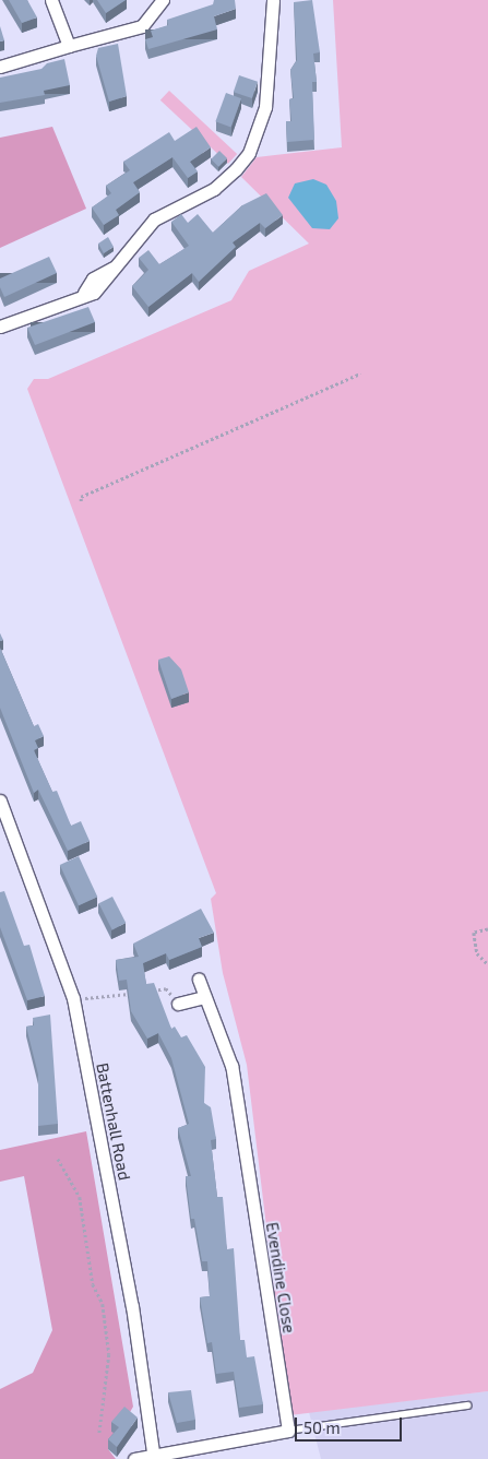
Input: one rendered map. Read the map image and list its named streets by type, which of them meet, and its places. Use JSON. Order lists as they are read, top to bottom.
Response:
{
  "streets": {
    "street": ["Battenhall Road", "Evendine Close"]
  },
  "scale_bar": "50 m"
}
